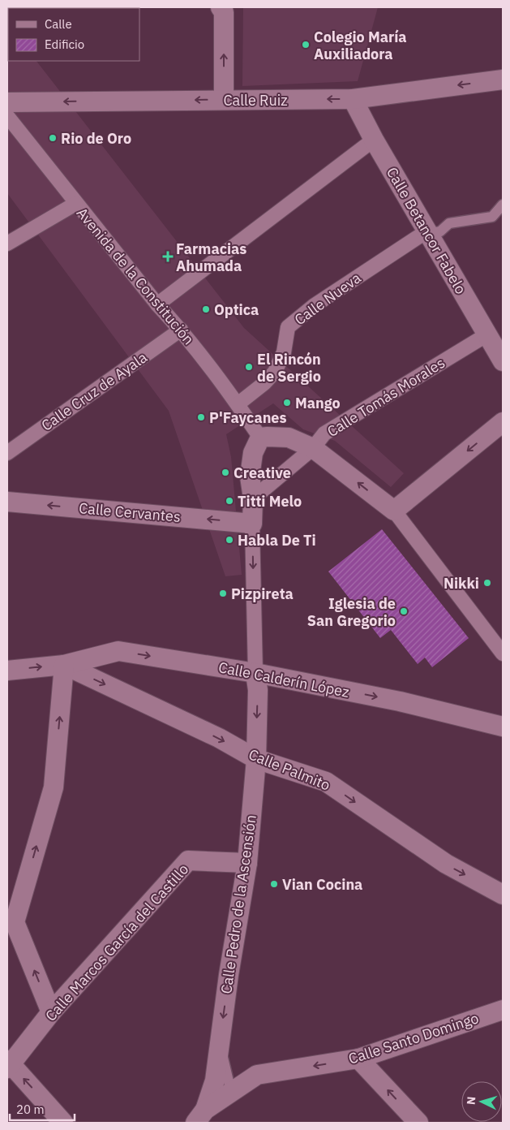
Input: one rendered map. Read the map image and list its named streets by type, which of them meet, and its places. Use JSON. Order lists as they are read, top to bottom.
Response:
{
  "streets": {
    "street": [
      "Calle Ruiz",
      "Calle Betancor Fabelo",
      "Avenida de la Constitución",
      "Calle Nueva",
      "Calle Cruz de Ayala",
      "Calle Tomás Morales",
      "Calle Cervantes",
      "Calle Calderín López",
      "Calle Palmito",
      "Calle Pedro de la Ascensión",
      "Calle Marcos García del Castillo",
      "Calle Santo Domingo"
    ]
  },
  "crossings": [
    ["Calle Ruiz", "Calle Betancor Fabelo"],
    ["Calle Betancor Fabelo", "Calle Nueva"],
    ["Calle Betancor Fabelo", "Calle Tomás Morales"],
    ["Avenida de la Constitución", "Calle Nueva"],
    ["Avenida de la Constitución", "Calle Cruz de Ayala"],
    ["Calle Calderín López", "Calle Palmito"],
    ["Calle Calderín López", "Calle Pedro de la Ascensión"],
    ["Calle Palmito", "Calle Pedro de la Ascensión"],
    ["Calle Pedro de la Ascensión", "Calle Marcos García del Castillo"],
    ["Calle Pedro de la Ascensión", "Calle Santo Domingo"]
  ],
  "one_way": [
    "Calle Ruiz",
    "Calle Cervantes",
    "Calle Calderín López",
    "Calle Palmito",
    "Calle Pedro de la Ascensión",
    "Calle Santo Domingo"
  ],
  "places": {
    "other": [
      "Colegio María Auxiliadora",
      "Rio de Oro",
      "Optica",
      "El Rincón de Sergio",
      "Mango",
      "P'Faycanes",
      "Creative",
      "Titti Melo",
      "Habla De Ti",
      "Nikki",
      "Pizpireta",
      "Iglesia de San Gregorio",
      "Vian Cocina"
    ],
    "health": ["Farmacias Ahumada"]
  },
  "legend": ["Calle", "Edificio"],
  "scale_bar": "20 m",
  "north": "left"
}
